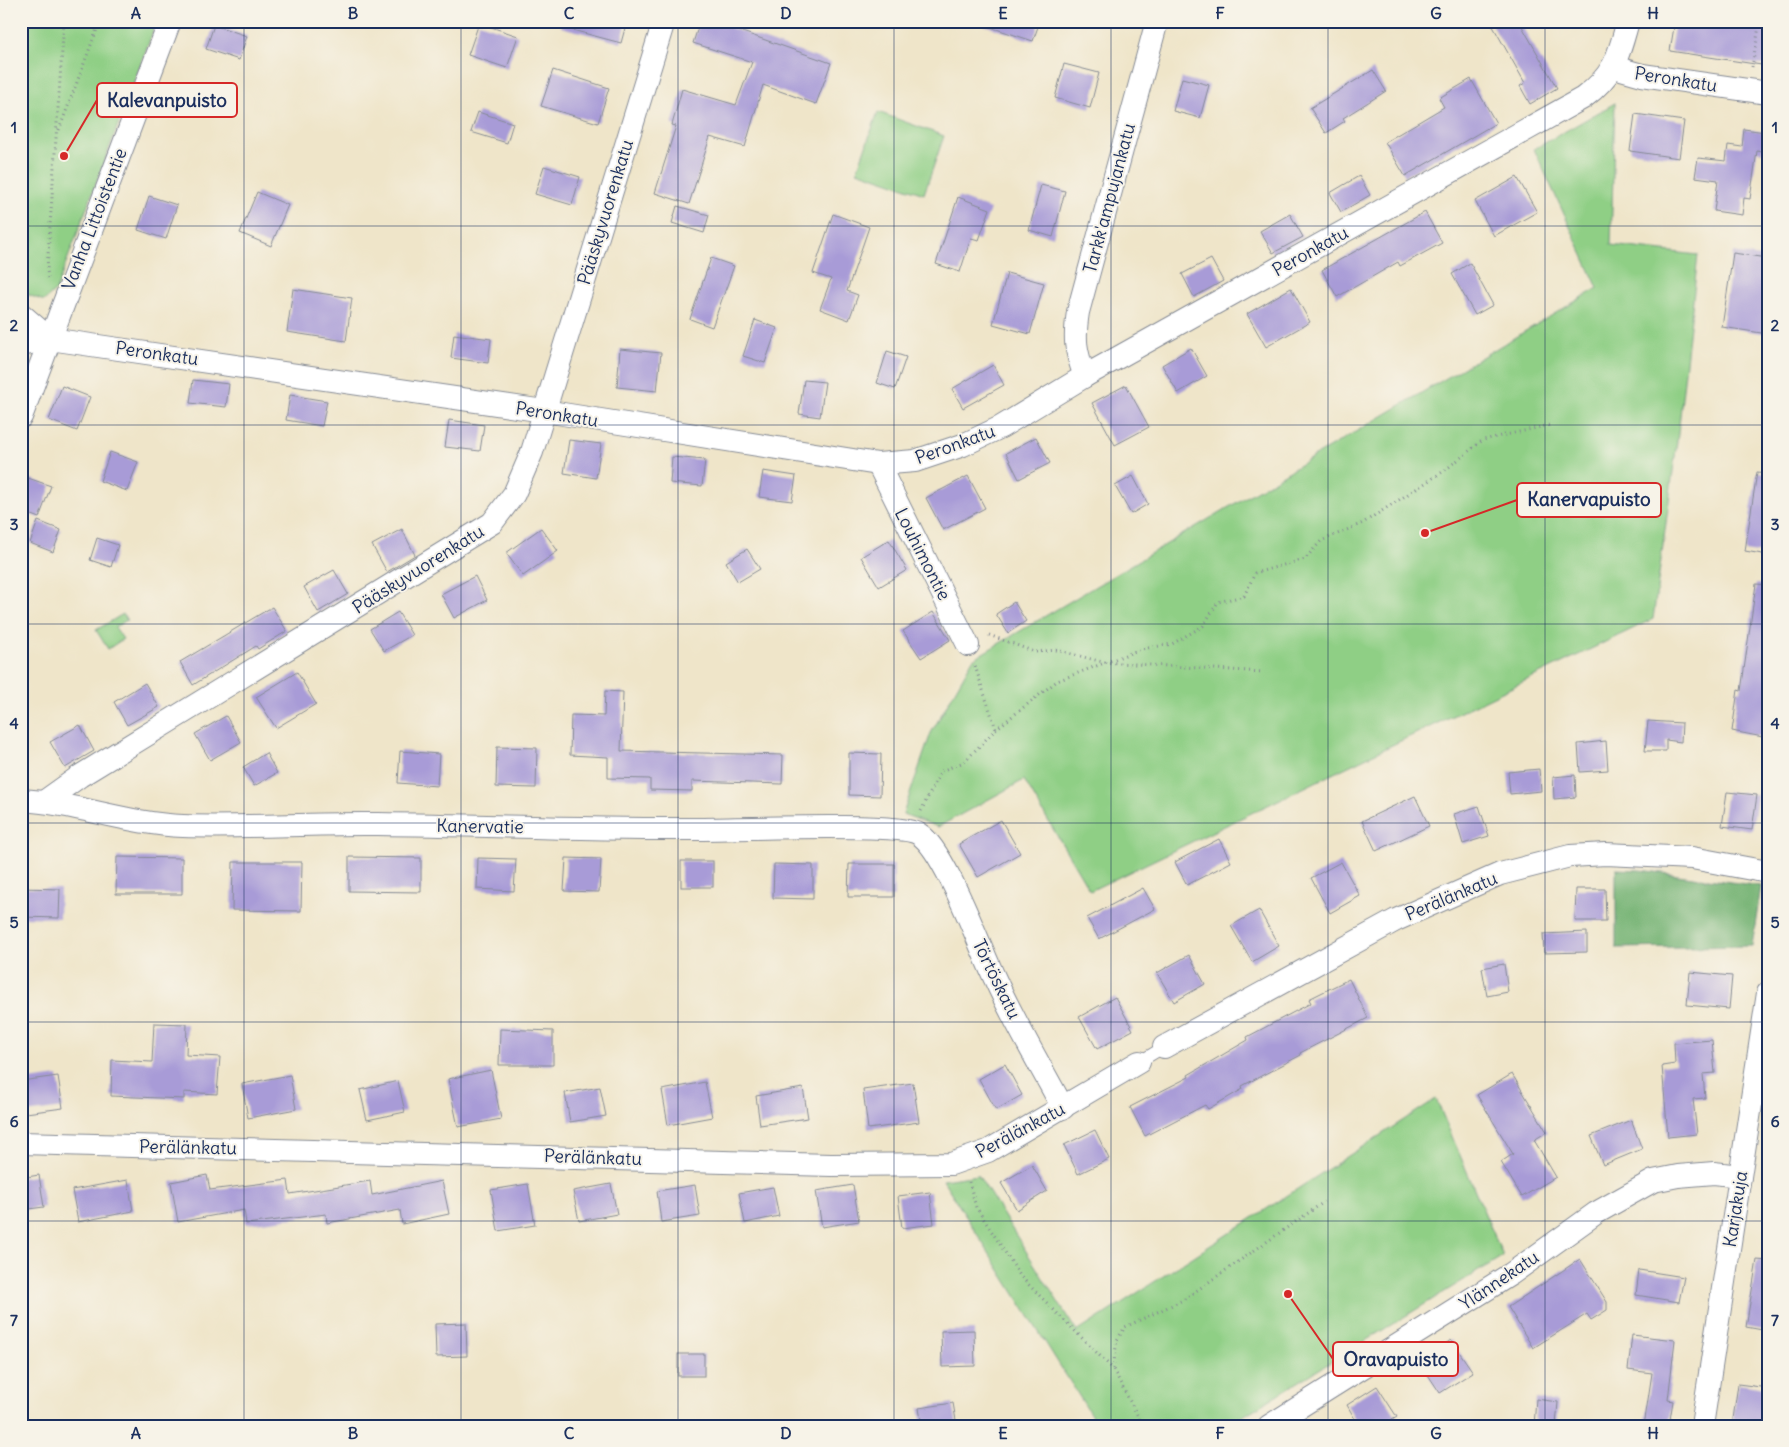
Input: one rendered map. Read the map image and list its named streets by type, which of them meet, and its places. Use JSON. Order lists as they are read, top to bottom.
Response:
{
  "streets": {
    "street": [
      "Peronkatu",
      "Tarkk'ampujankatu",
      "Pääskyvuorenkatu",
      "Vanha Littoistentie",
      "Louhimontie",
      "Kanervatie",
      "Perälänkatu",
      "Törtöskatu",
      "Karjakuja",
      "Ylännekatu"
    ]
  },
  "crossings": [
    ["Peronkatu", "Tarkk'ampujankatu"],
    ["Peronkatu", "Pääskyvuorenkatu"],
    ["Peronkatu", "Vanha Littoistentie"],
    ["Peronkatu", "Louhimontie"],
    ["Pääskyvuorenkatu", "Kanervatie"],
    ["Kanervatie", "Törtöskatu"],
    ["Perälänkatu", "Törtöskatu"],
    ["Karjakuja", "Ylännekatu"]
  ],
  "places": ["Kalevanpuisto", "Kanervapuisto", "Oravapuisto"],
  "grid": {
    "columns": [
      "A",
      "B",
      "C",
      "D",
      "E",
      "F",
      "G",
      "H"
    ],
    "rows": [
      "1",
      "2",
      "3",
      "4",
      "5",
      "6",
      "7"
    ]
  }
}
